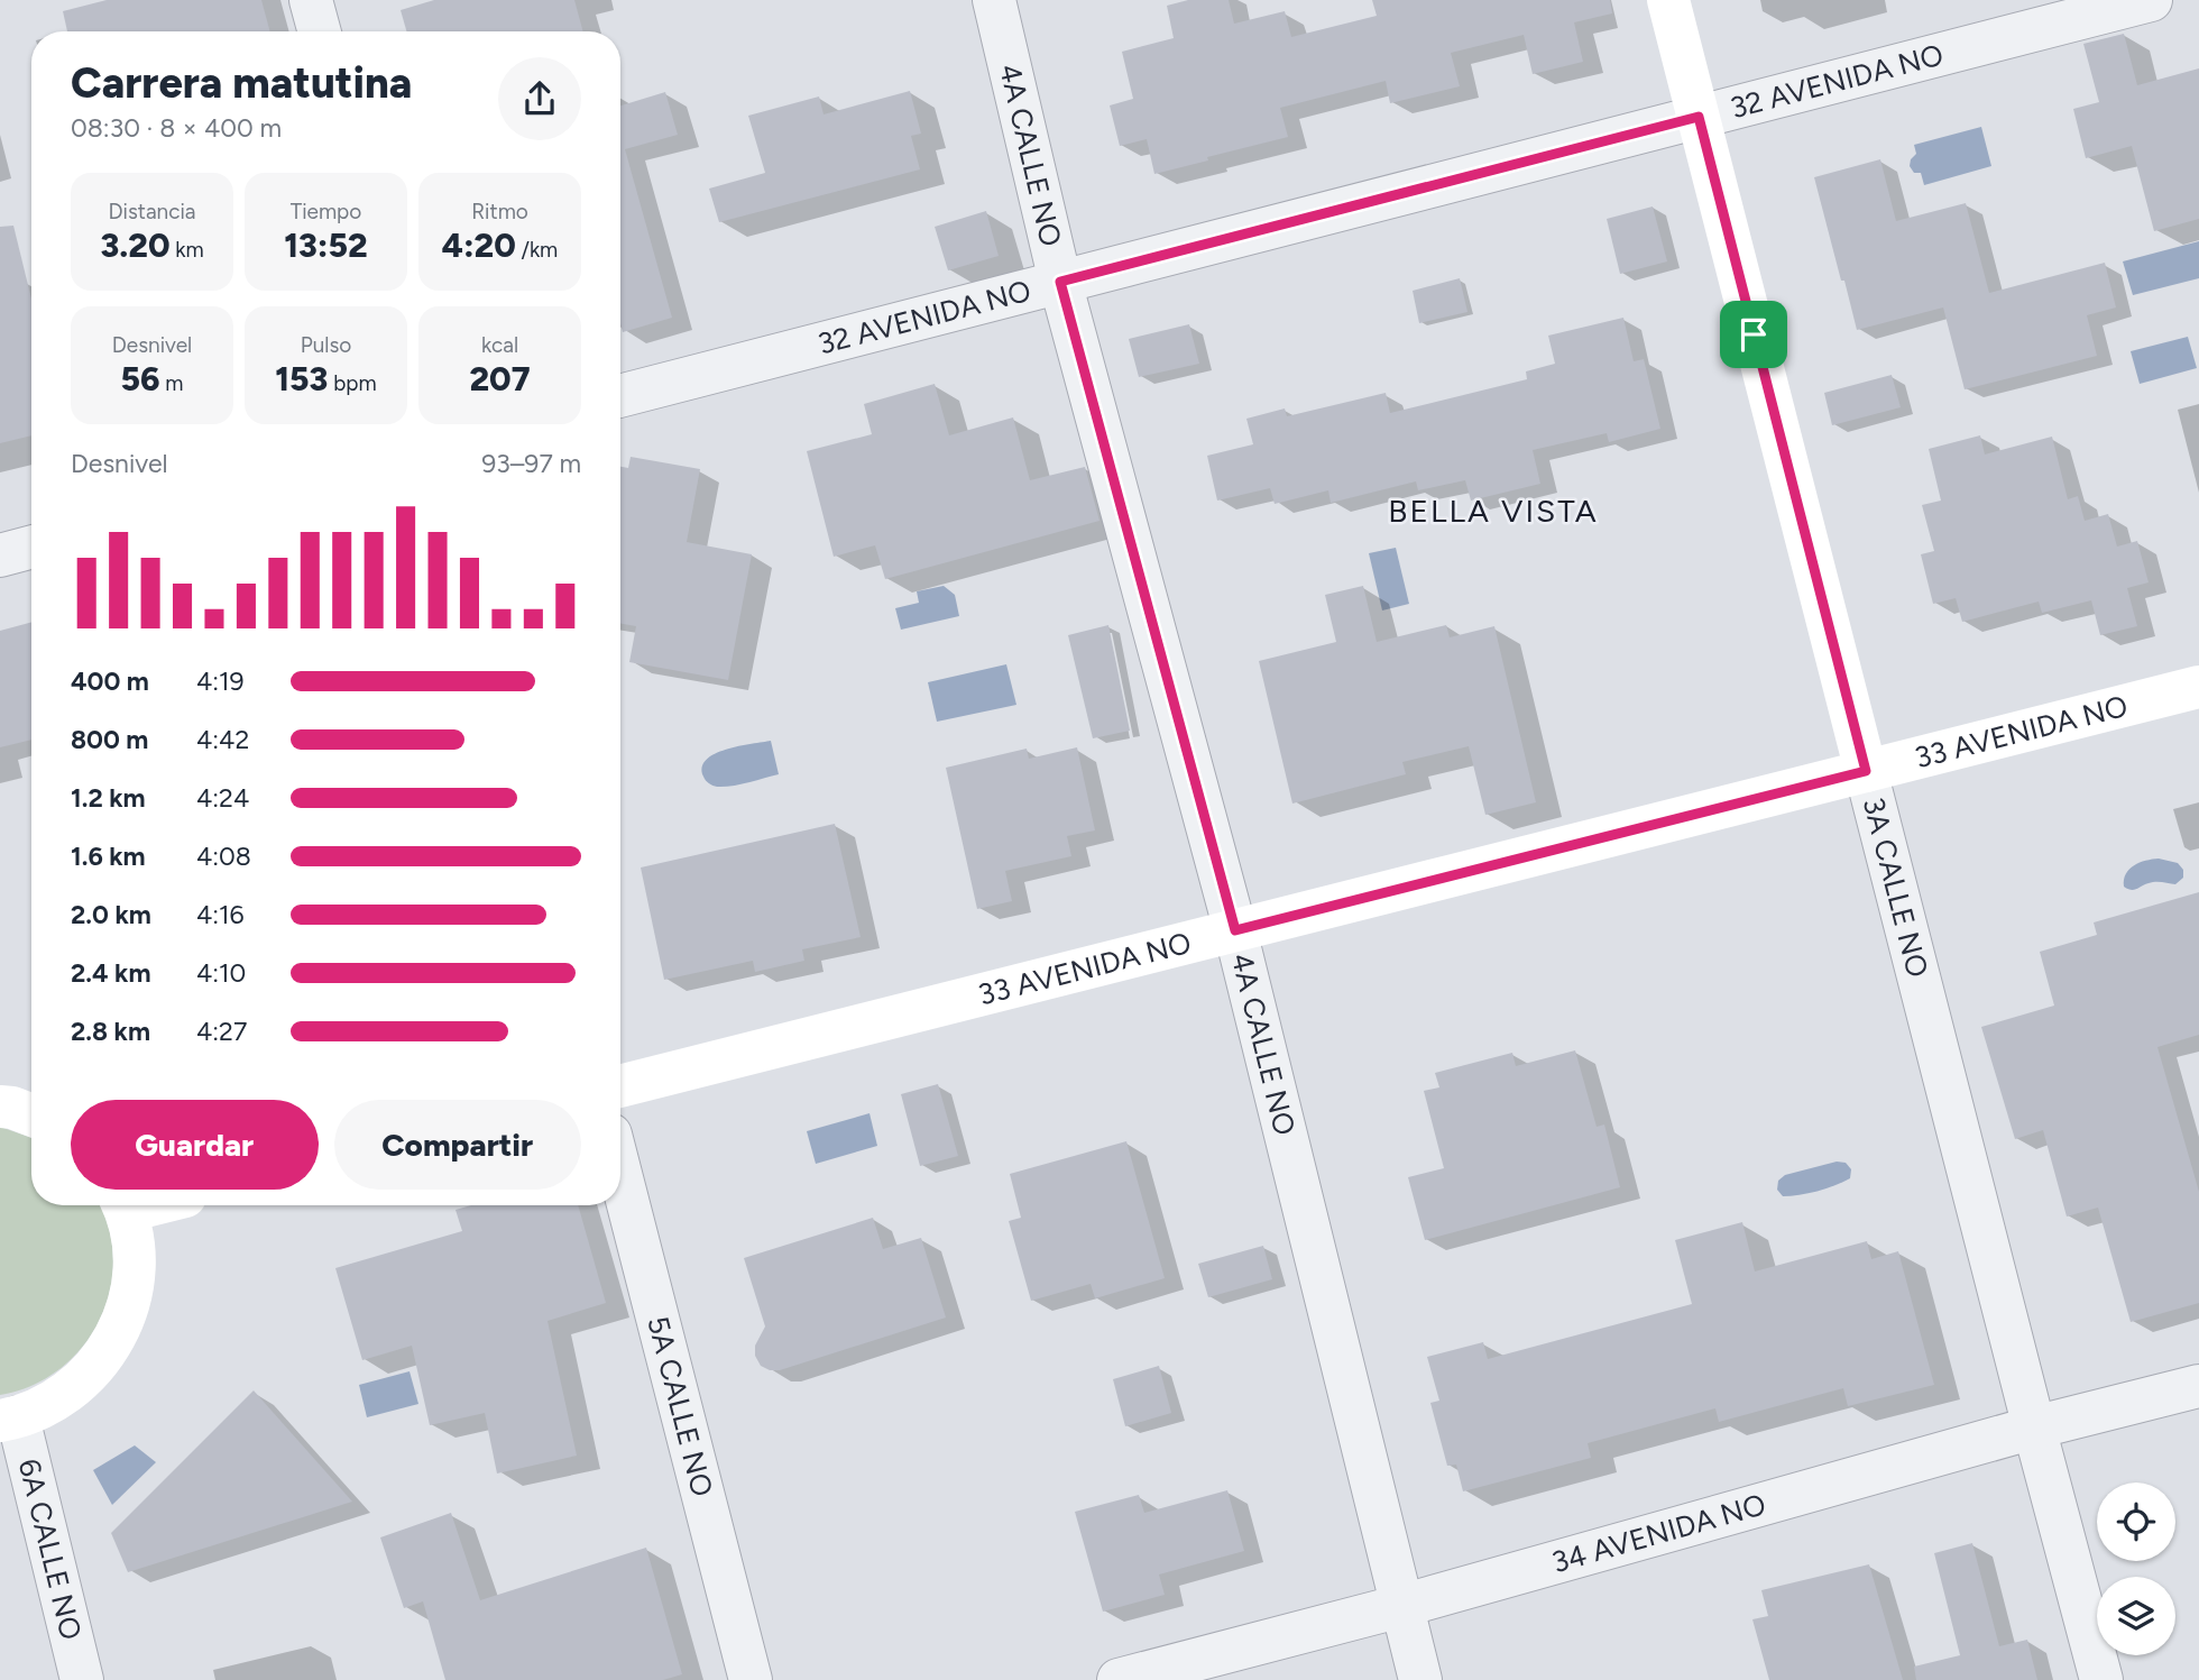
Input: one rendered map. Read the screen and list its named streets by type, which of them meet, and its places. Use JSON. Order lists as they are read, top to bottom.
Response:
{
  "streets": {
    "street": [
      "32 AVENIDA NO",
      "4A CALLE NO",
      "33 AVENIDA NO",
      "3A CALLE NO",
      "5A CALLE NO",
      "34 AVENIDA NO",
      "6A CALLE NO"
    ]
  },
  "crossings": [
    ["32 AVENIDA NO", "4A CALLE NO"],
    ["32 AVENIDA NO", "3A CALLE NO"],
    ["4A CALLE NO", "33 AVENIDA NO"],
    ["4A CALLE NO", "34 AVENIDA NO"],
    ["33 AVENIDA NO", "3A CALLE NO"],
    ["3A CALLE NO", "34 AVENIDA NO"]
  ],
  "districts": ["BELLA VISTA"],
  "page": {
    "heading": ["Carrera matutina", "08:30 · 8 × 400 m"],
    "stats": [
      ["Distancia", "3.20 km"],
      ["Tiempo", "13:52"],
      ["Ritmo", "4:20 /km"],
      ["Desnivel", "56 m"],
      ["Pulso", "153 bpm"],
      ["kcal", "207"]
    ],
    "chart": ["Desnivel", "93–97 m"],
    "list": [
      {
        "name": "400 m",
        "note": "4:19"
      },
      {
        "name": "800 m",
        "note": "4:42"
      },
      {
        "name": "1.2 km",
        "note": "4:24"
      },
      {
        "name": "1.6 km",
        "note": "4:08"
      },
      {
        "name": "2.0 km",
        "note": "4:16"
      },
      {
        "name": "2.4 km",
        "note": "4:10"
      },
      {
        "name": "2.8 km",
        "note": "4:27"
      }
    ],
    "buttons": ["Guardar", "Compartir"]
  }
}
